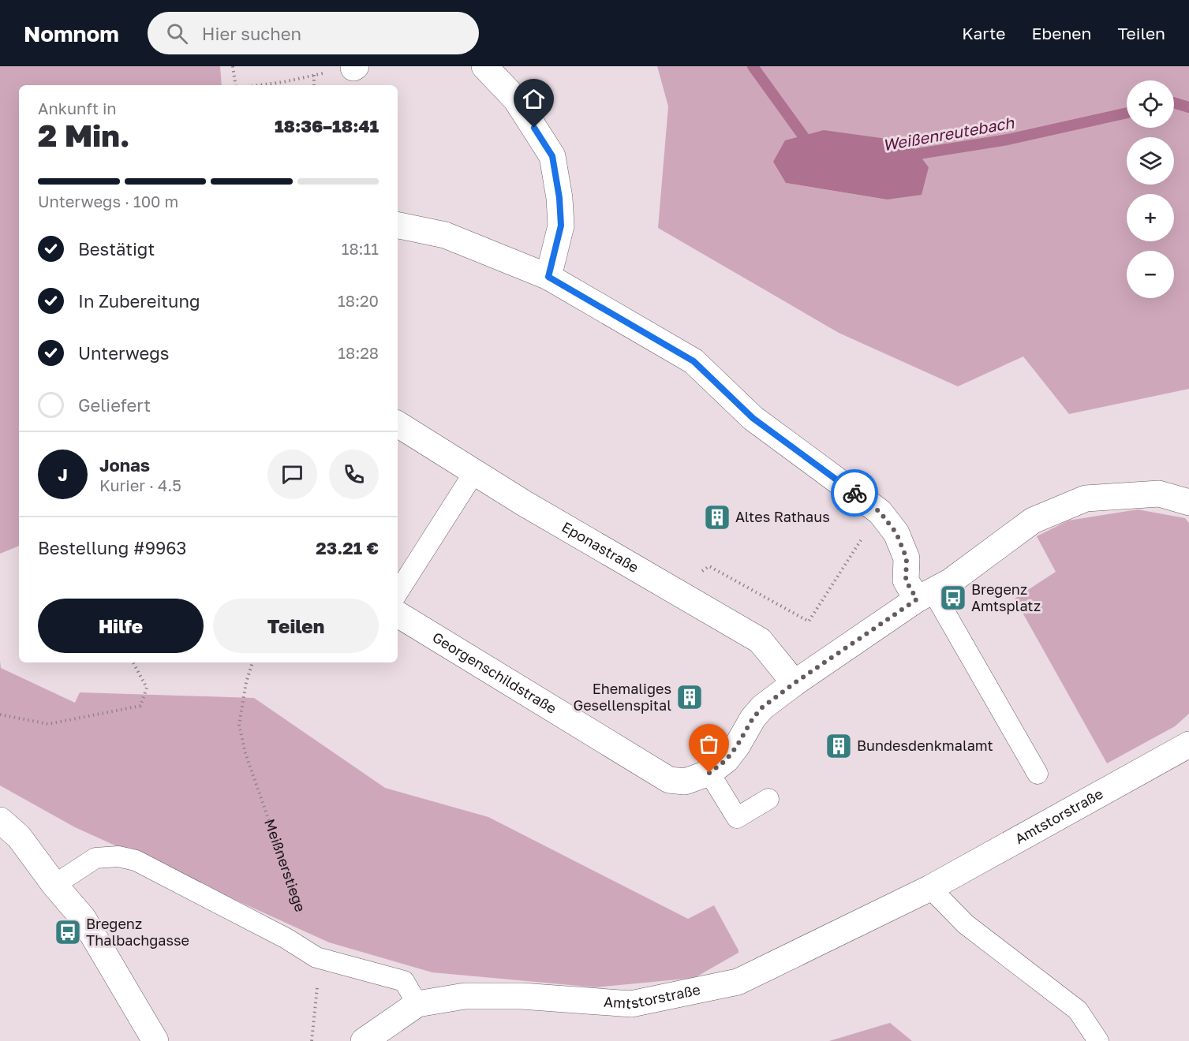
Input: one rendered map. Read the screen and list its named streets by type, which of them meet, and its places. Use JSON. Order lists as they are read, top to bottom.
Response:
{
  "streets": {
    "street": ["Eponastraße", "Georgenschildstraße", "Amtstorstraße"],
    "path": ["Meißnerstiege"]
  },
  "crossings": [
    ["Eponastraße", "Georgenschildstraße"]
  ],
  "water": ["Weißenreutebach"],
  "places": {
    "building": ["Altes Rathaus", "Ehemaliges Gesellenspital", "Bundesdenkmalamt"],
    "bus stop": ["Bregenz Amtsplatz", "Bregenz Thalbachgasse"]
  },
  "page": {
    "header": "Nomnom",
    "search": "Hier suchen",
    "nav": ["Karte", "Ebenen", "Teilen"],
    "map_buttons": ["+", "−"],
    "heading": ["2 Min.", "Ankunft in", "18:36–18:41"],
    "panel": [
      "Jonas",
      "Kurier · 4.5",
      "Bestellung #9963",
      "23.21 €"
    ],
    "bar": "Unterwegs · 100 m",
    "list": [
      ["Bestätigt", "18:11"],
      ["In Zubereitung", "18:20"],
      ["Unterwegs", "18:28"],
      "Geliefert"
    ],
    "round": "J",
    "buttons": ["Hilfe", "Teilen"]
  }
}
